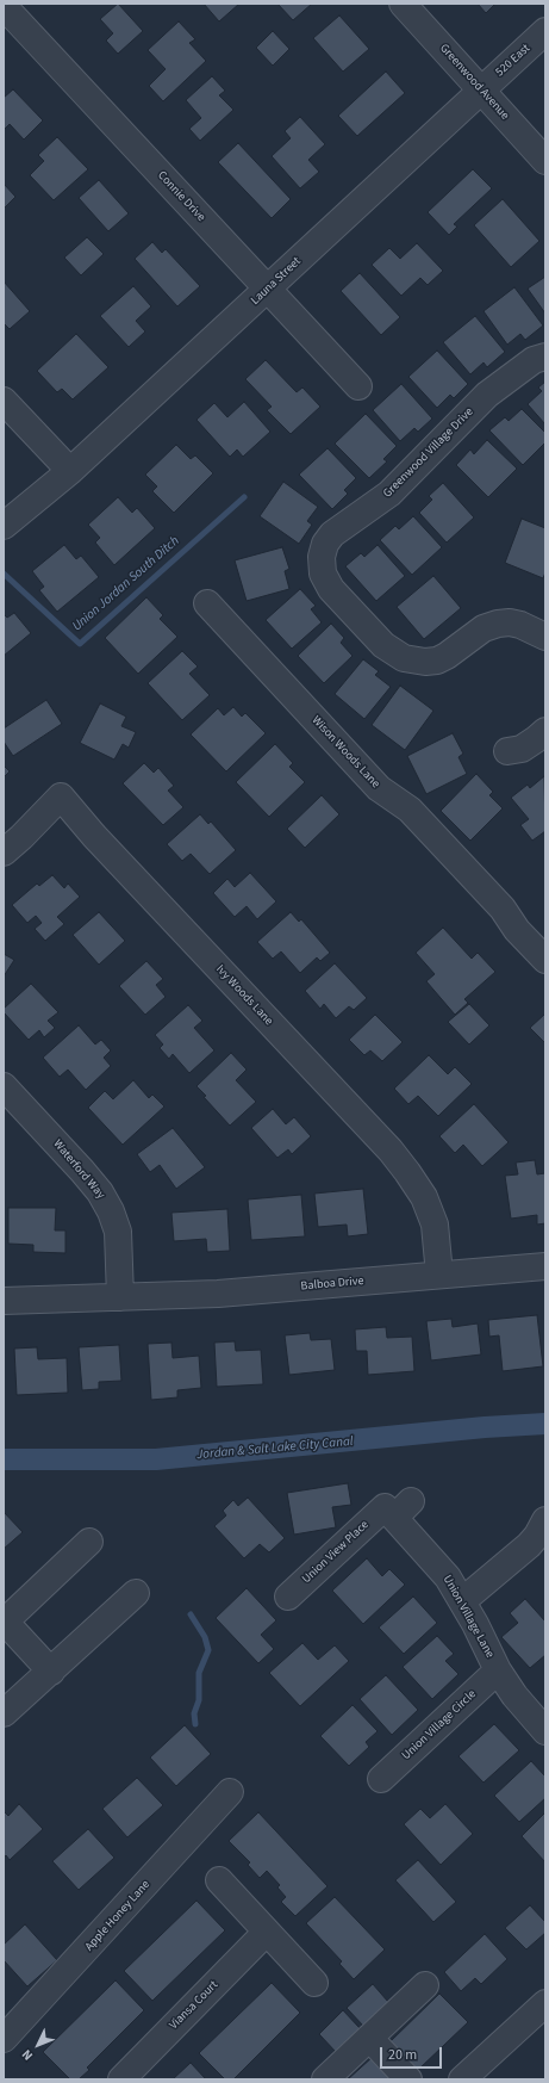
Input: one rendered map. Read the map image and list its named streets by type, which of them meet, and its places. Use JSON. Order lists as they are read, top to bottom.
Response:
{
  "streets": {
    "street": [
      "520 East",
      "Greenwood Avenue",
      "Connie Drive",
      "Launa Street",
      "Greenwood Village Drive",
      "Wison Woods Lane",
      "Ivy Woods Lane",
      "Waterford Way",
      "Balboa Drive",
      "Union View Place",
      "Union Village Lane",
      "Union Village Circle",
      "Apple Honey Lane",
      "Viansa Court"
    ]
  },
  "crossings": [
    ["520 East", "Greenwood Avenue"],
    ["520 East", "Launa Street"],
    ["Greenwood Avenue", "Launa Street"],
    ["Connie Drive", "Launa Street"],
    ["Ivy Woods Lane", "Balboa Drive"],
    ["Waterford Way", "Balboa Drive"],
    ["Union View Place", "Union Village Lane"],
    ["Union Village Lane", "Union Village Circle"]
  ],
  "water": ["Union Jordan South Ditch", "Jordan & Salt Lake City Canal"],
  "scale_bar": "20 m",
  "north": "bottom left"
}
